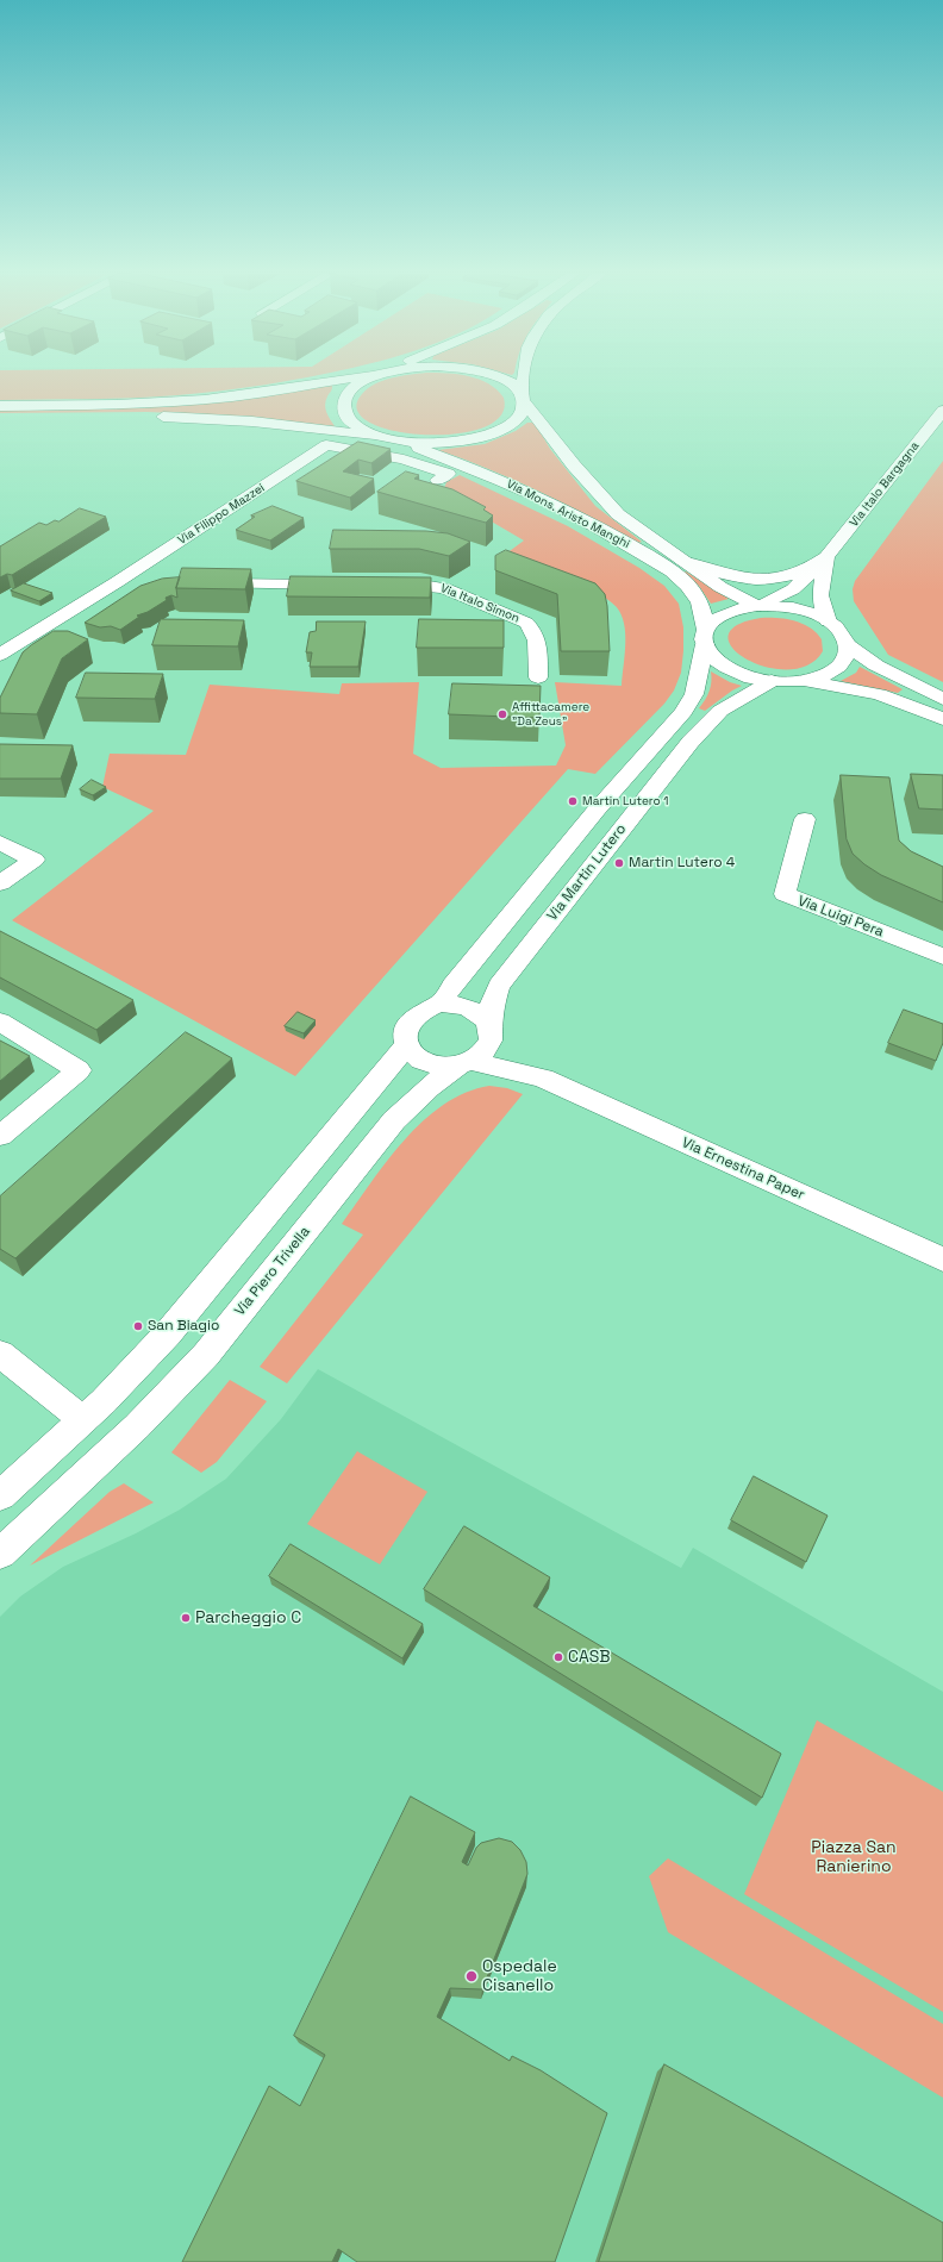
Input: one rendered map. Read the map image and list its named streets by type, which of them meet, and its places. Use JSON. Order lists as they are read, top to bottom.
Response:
{
  "streets": {
    "street": [
      "Via Italo Bargagna",
      "Via Filippo Mazzei",
      "Via Mons. Aristo Manghi",
      "Via Italo Simon",
      "Via Martin Lutero",
      "Via Luigi Pera",
      "Via Ernestina Paper",
      "Via Piero Trivella"
    ]
  },
  "crossings": [
    ["Via Italo Bargagna", "Via Mons. Aristo Manghi"],
    ["Via Martin Lutero", "Via Ernestina Paper"],
    ["Via Martin Lutero", "Via Piero Trivella"],
    ["Via Ernestina Paper", "Via Piero Trivella"]
  ],
  "parks": ["Piazza San Ranierino"],
  "places": [
    "Affittacamere \"Da Zeus\"",
    "Martin Lutero 1",
    "Martin Lutero 4",
    "San Biagio",
    "Parcheggio C",
    "CASB",
    "Ospedale Cisanello"
  ]
}
